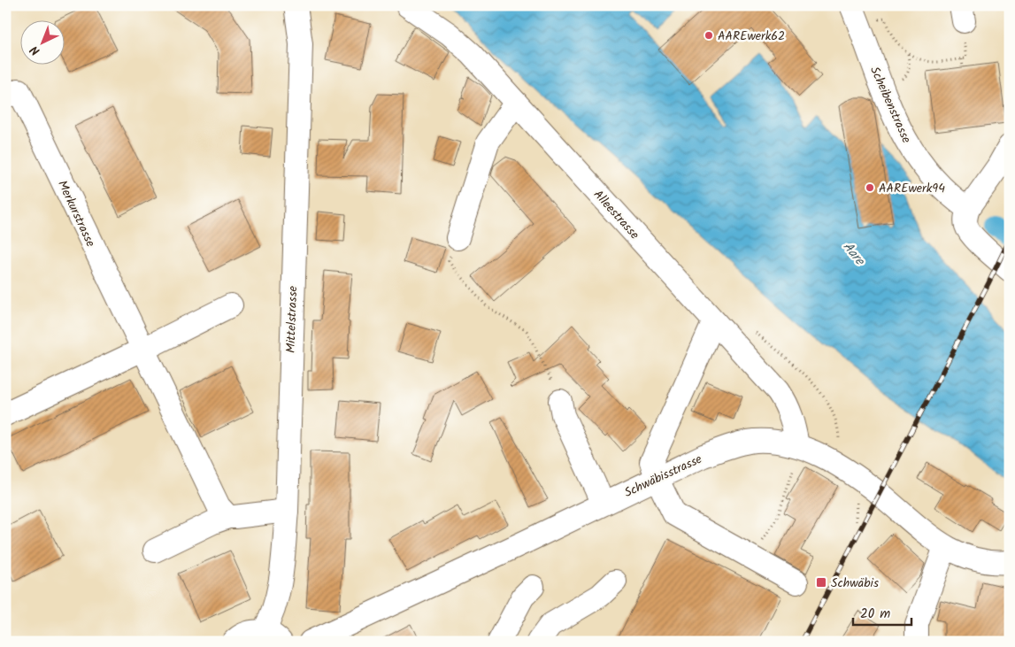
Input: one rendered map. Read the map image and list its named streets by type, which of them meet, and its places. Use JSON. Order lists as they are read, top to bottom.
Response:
{
  "streets": {
    "street": [
      "Scheibenstrasse",
      "Merkurstrasse",
      "Alleestrasse",
      "Mittelstrasse",
      "Schwäbisstrasse"
    ]
  },
  "crossings": [
    ["Alleestrasse", "Schwäbisstrasse"]
  ],
  "water": ["Aare"],
  "places": {
    "other": ["AAREwerk62", "AAREwerk94"],
    "transit": ["Schwäbis"]
  },
  "scale_bar": "20 m",
  "north": "bottom left"
}
